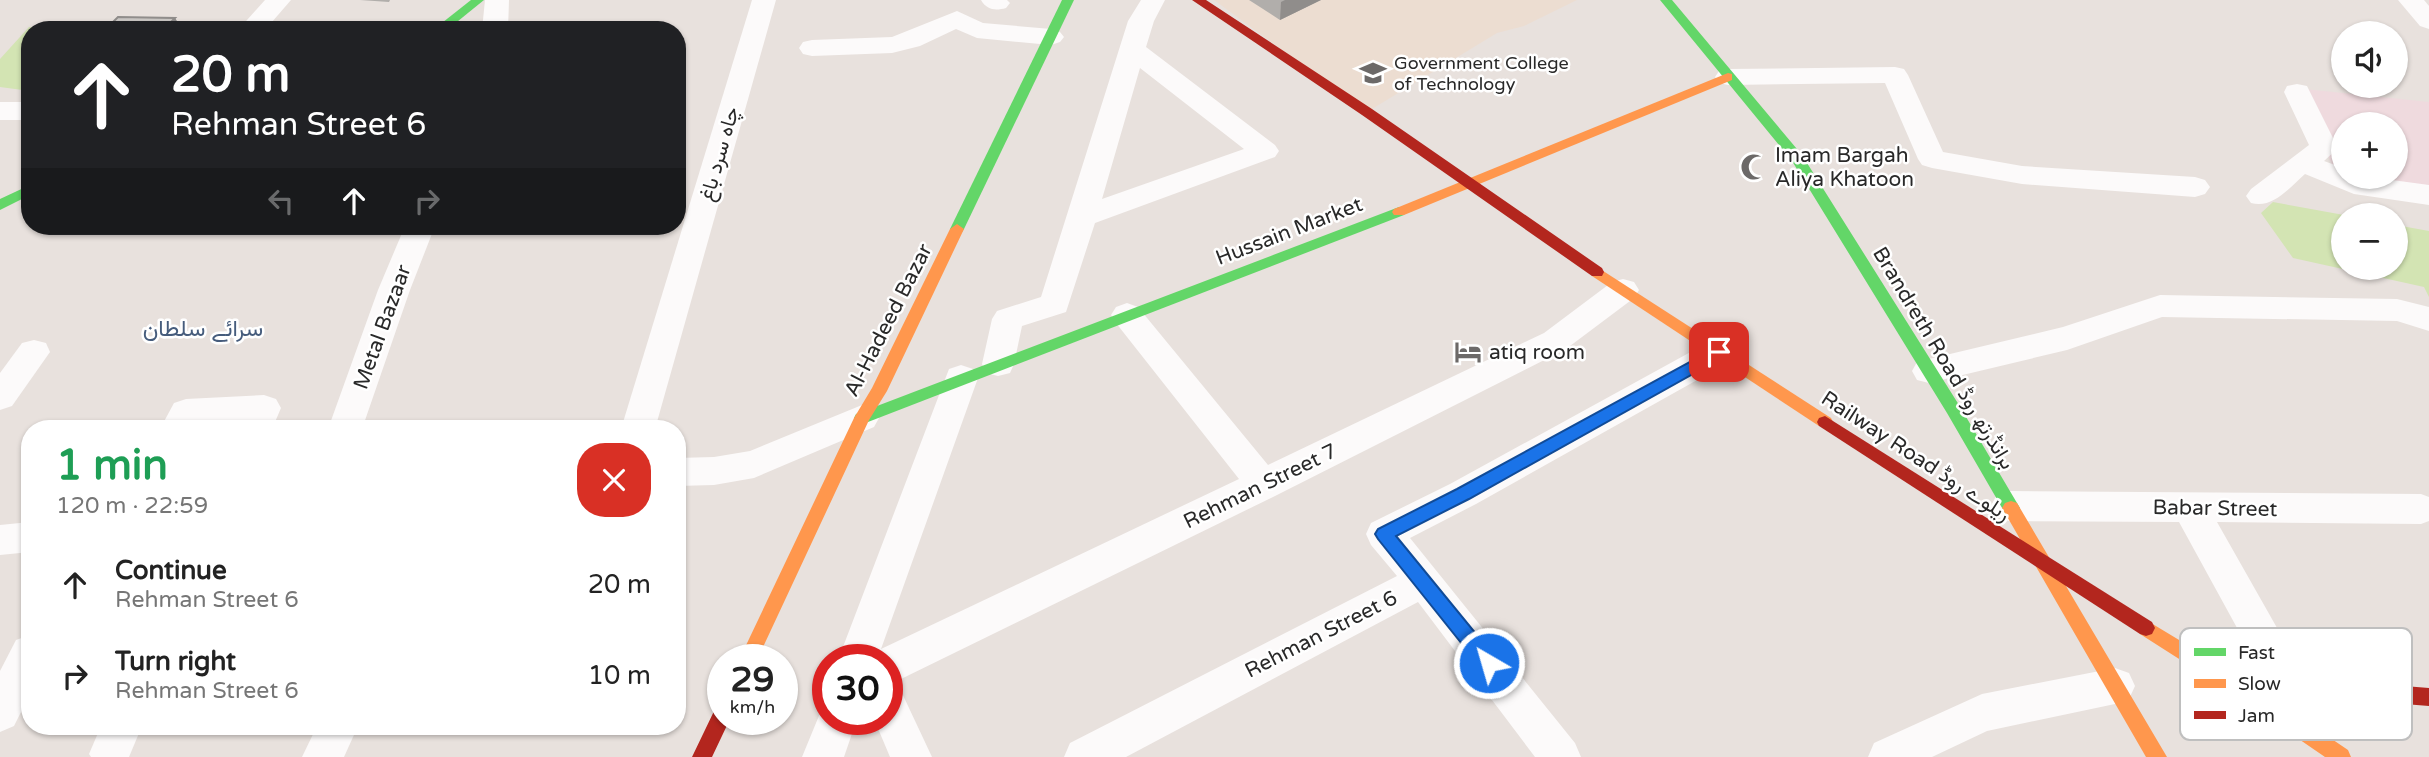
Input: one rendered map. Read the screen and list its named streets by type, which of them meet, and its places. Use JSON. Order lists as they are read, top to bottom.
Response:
{
  "streets": {
    "main road": [
      "Hussain Market",
      "Al-Hadeed Bazar",
      "Brandreth Road برانڈرتھ روڈ",
      "Railway Road ریلوے روڈ"
    ],
    "street": [
      "چاہ سرد باغ",
      "Metal Bazaar",
      "Rehman Street 7",
      "Babar Street",
      "Rehman Street 6"
    ]
  },
  "crossings": [
    ["Hussain Market", "Al-Hadeed Bazar"],
    ["Hussain Market", "Brandreth Road برانڈرتھ روڈ"],
    ["Hussain Market", "Railway Road ریلوے روڈ"],
    ["Brandreth Road برانڈرتھ روڈ", "Railway Road ریلوے روڈ"],
    ["Brandreth Road برانڈرتھ روڈ", "Babar Street"],
    ["Railway Road ریلوے روڈ", "Rehman Street 7"],
    ["Railway Road ریلوے روڈ", "Rehman Street 6"]
  ],
  "districts": ["سرائے سلطان"],
  "places": {
    "school or university": ["Government College of Technology"],
    "mosque": ["Imam Bargah Aliya Khatoon"],
    "hotel": ["atiq room"]
  },
  "legend": ["Fast", "Slow", "Jam"],
  "page": {
    "map_buttons": ["+", "−"],
    "turn": ["20 m", "Rehman Street 6"],
    "heading": ["1 min", "120 m · 22:59"],
    "list": [
      {
        "name": "Continue",
        "note": "Rehman Street 6",
        "value": "20 m"
      },
      {
        "name": "Turn right",
        "note": "Rehman Street 6",
        "value": "10 m"
      }
    ],
    "speed": "29 km/h",
    "limit": "30"
  }
}
